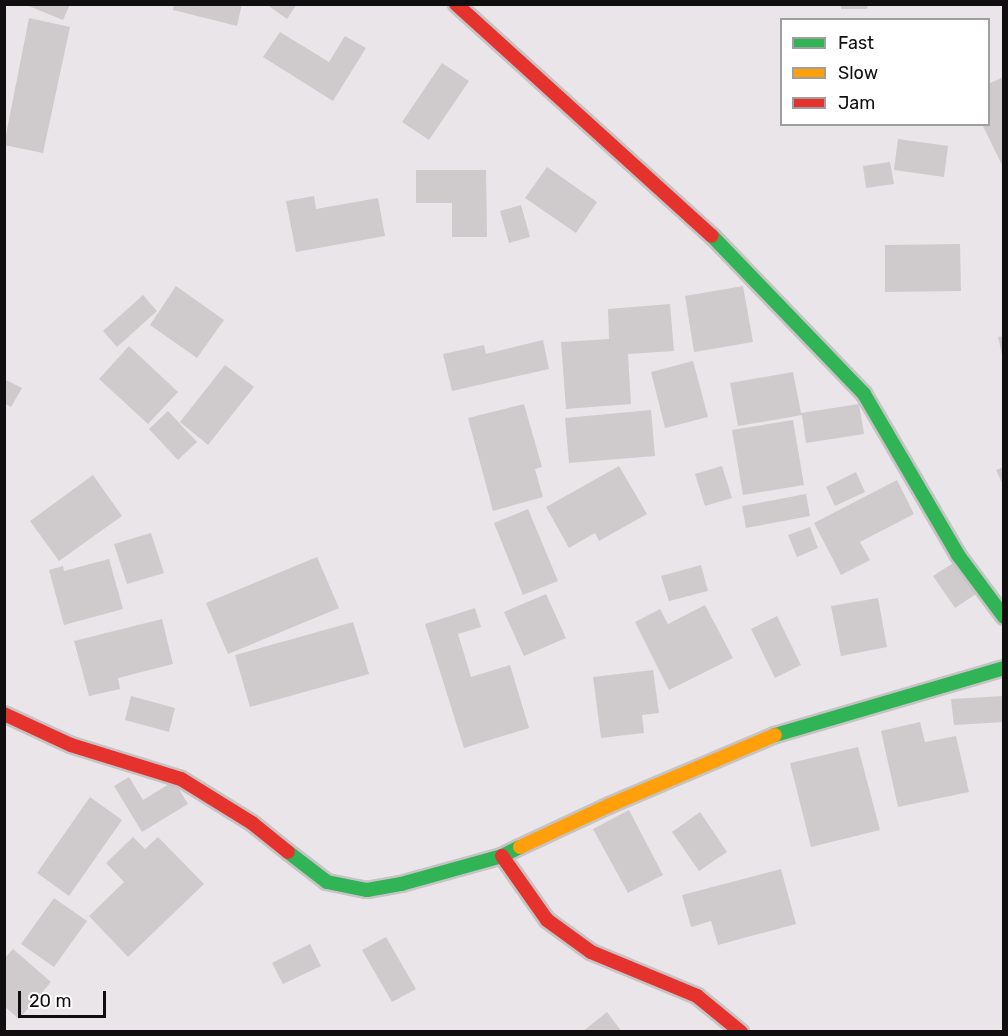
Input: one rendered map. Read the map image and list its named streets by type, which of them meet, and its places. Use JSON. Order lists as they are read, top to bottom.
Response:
{
  "legend": ["Fast", "Slow", "Jam"],
  "scale_bar": "20 m"
}
